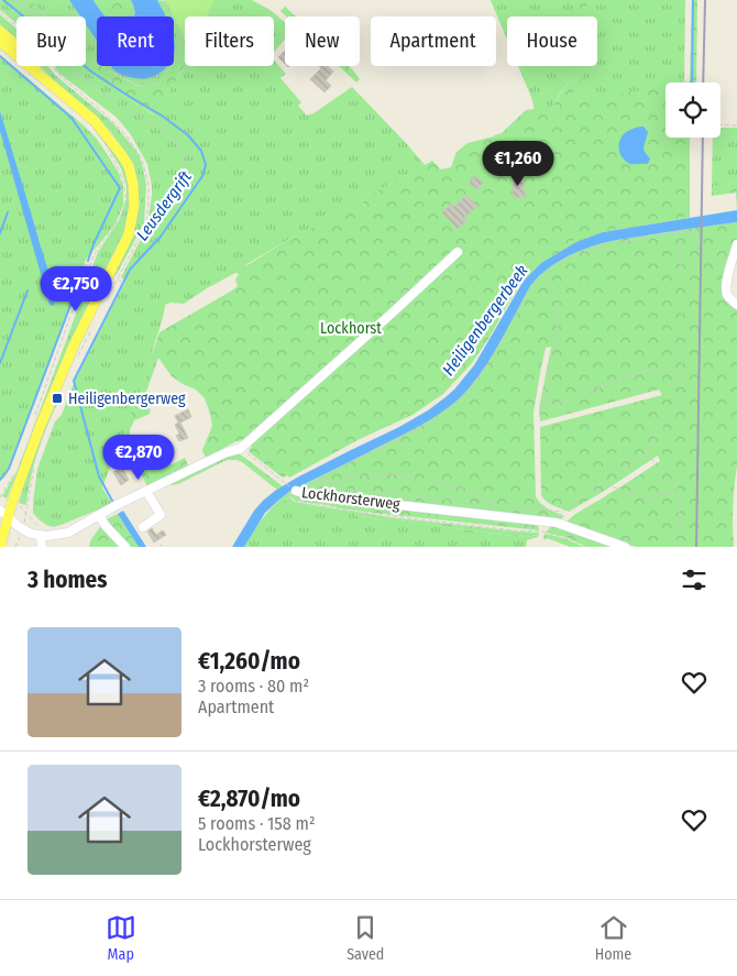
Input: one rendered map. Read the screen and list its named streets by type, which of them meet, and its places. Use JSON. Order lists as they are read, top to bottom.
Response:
{
  "streets": {
    "street": ["Lockhorsterweg"]
  },
  "water": ["Leusdergrift", "Heiligenbergerbeek"],
  "parks": ["Lockhorst"],
  "places": {
    "transit": ["Heiligenbergerweg"]
  },
  "page": {
    "chip": [
      "Buy",
      "Rent",
      "Filters",
      "New",
      "Apartment",
      "House"
    ],
    "price": ["€1,260", "€2,750", "€2,870"],
    "heading": "3 homes",
    "list": [
      {
        "name": "€1,260/mo",
        "note": "3 rooms · 80 m² · Apartment"
      },
      {
        "name": "€2,870/mo",
        "note": "5 rooms · 158 m² · Lockhorsterweg"
      }
    ],
    "tabs": ["Map", "Saved", "Home"]
  }
}
